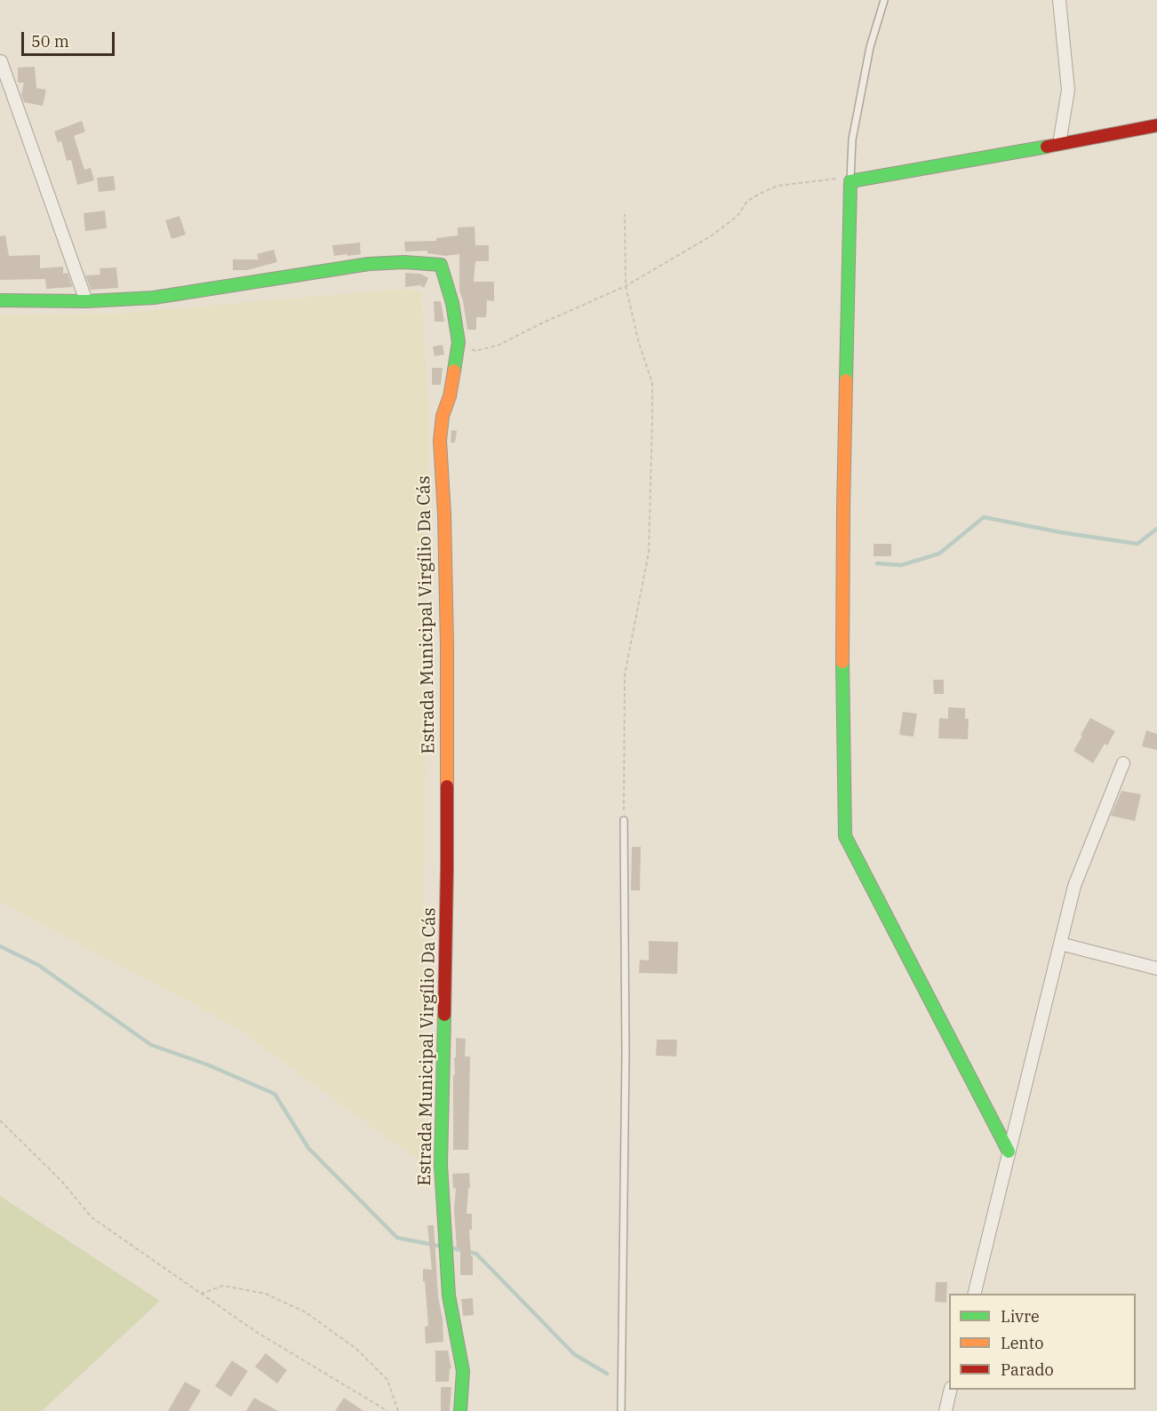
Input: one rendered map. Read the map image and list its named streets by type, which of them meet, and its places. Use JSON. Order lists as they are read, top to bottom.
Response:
{
  "streets": {
    "street": ["Estrada Municipal Virgílio Da Cás"]
  },
  "legend": ["Livre", "Lento", "Parado"],
  "scale_bar": "50 m"
}
